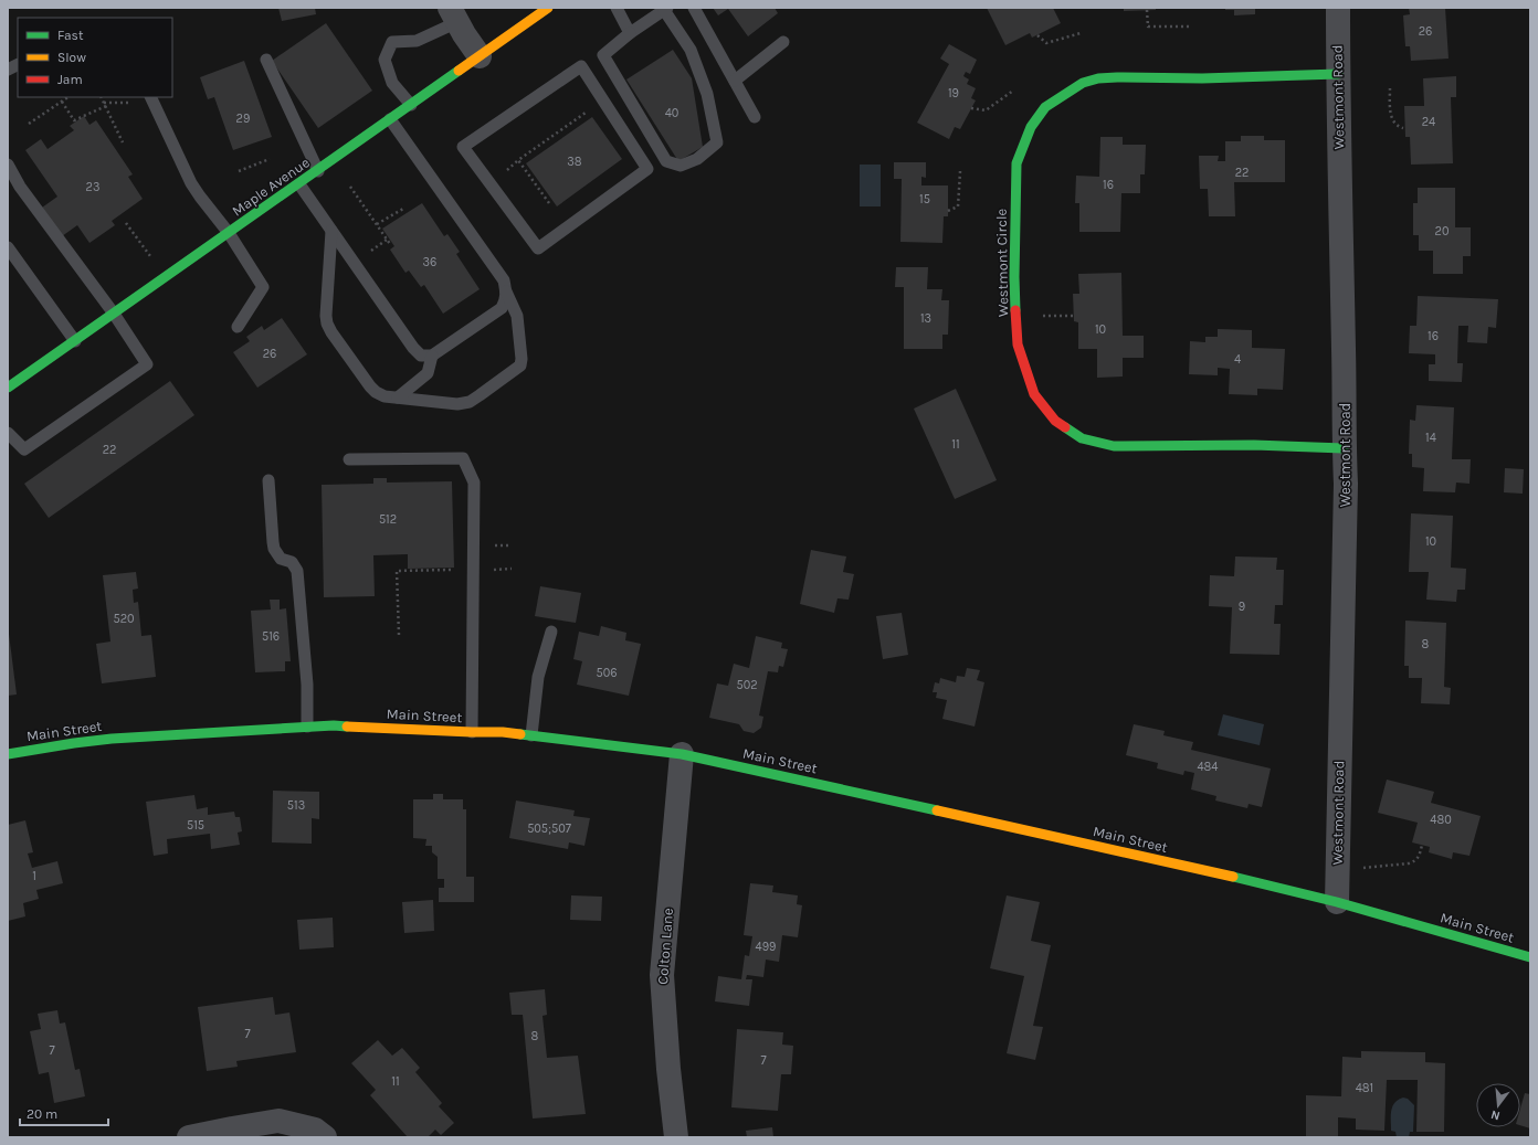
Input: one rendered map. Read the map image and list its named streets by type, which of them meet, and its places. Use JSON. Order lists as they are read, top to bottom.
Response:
{
  "streets": {
    "main road": ["Maple Avenue", "Westmont Circle", "Main Street"],
    "street": ["Westmont Road", "Colton Lane"]
  },
  "crossings": [
    ["Westmont Road", "Westmont Circle"],
    ["Westmont Road", "Main Street"],
    ["Main Street", "Colton Lane"]
  ],
  "house_numbers": [
    "26",
    "19",
    "40",
    "29",
    "24",
    "38",
    "22",
    "16",
    "23",
    "15",
    "20",
    "36",
    "13",
    "10",
    "16",
    "26",
    "4",
    "14",
    "11",
    "22",
    "512",
    "10",
    "9",
    "520",
    "516",
    "8",
    "506",
    "502",
    "484",
    "513",
    "480",
    "515",
    "505;507",
    "1",
    "499",
    "7",
    "8",
    "7",
    "7",
    "11",
    "481"
  ],
  "legend": ["Fast", "Slow", "Jam"],
  "scale_bar": "20 m",
  "north": "bottom"
}
